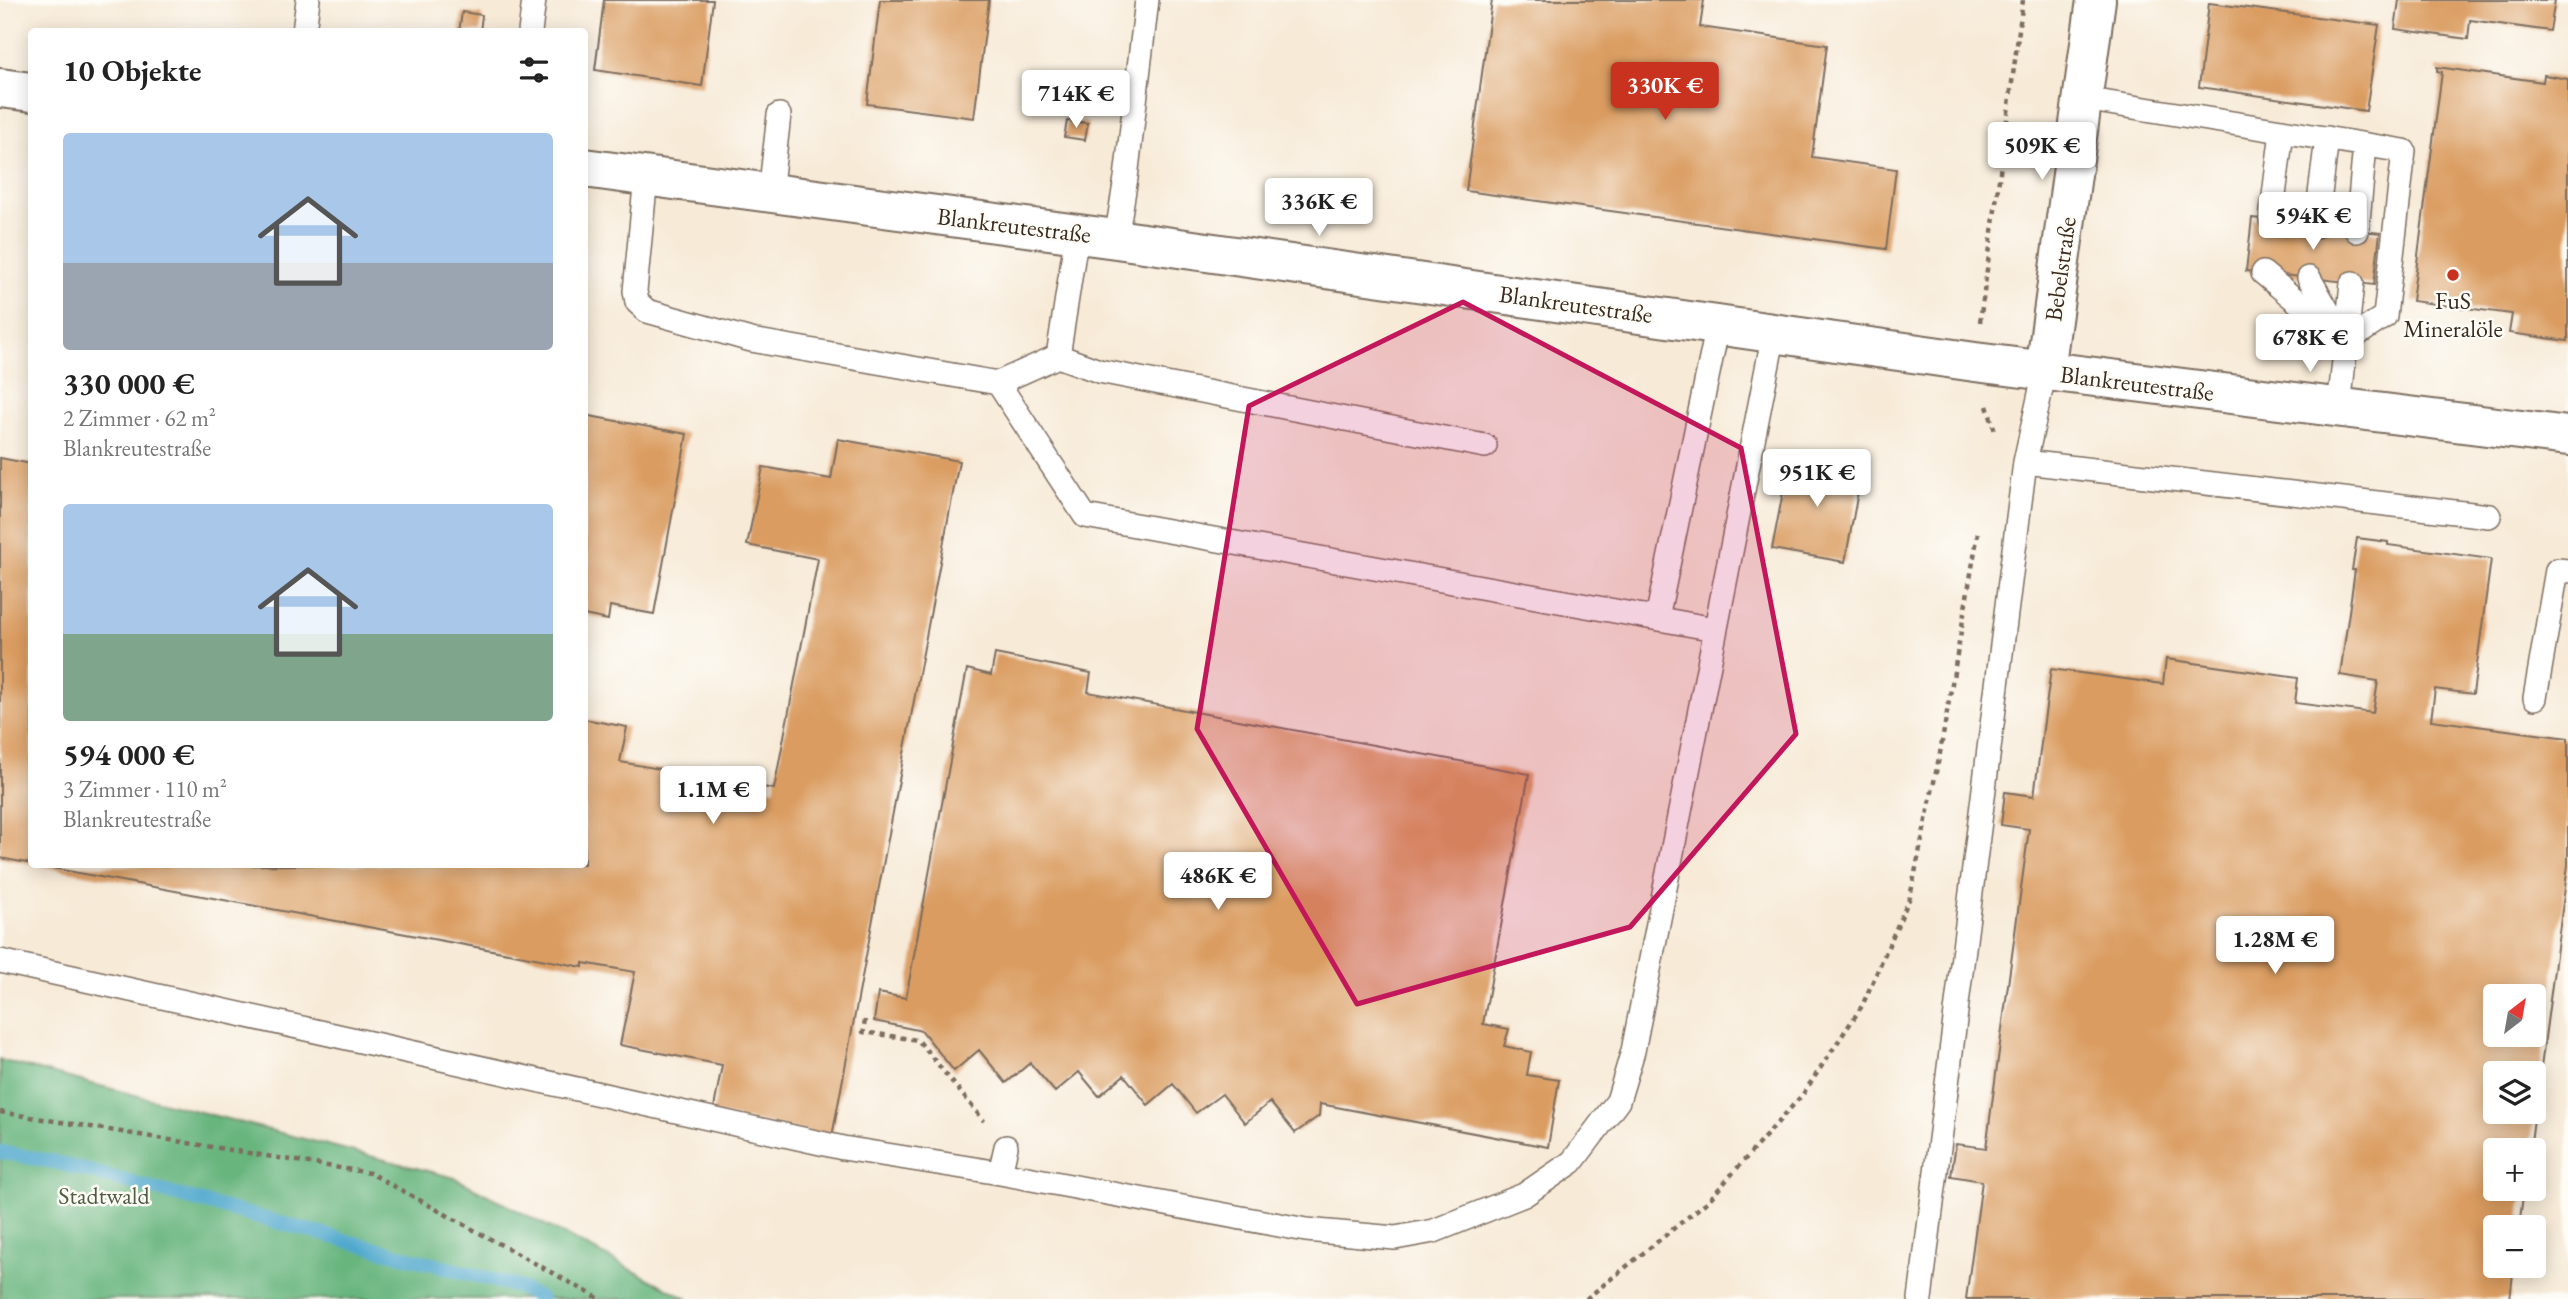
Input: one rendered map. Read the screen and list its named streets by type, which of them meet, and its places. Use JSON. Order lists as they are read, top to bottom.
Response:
{
  "streets": {
    "street": ["Blankreutestraße", "Bebelstraße"]
  },
  "crossings": [
    ["Blankreutestraße", "Bebelstraße"]
  ],
  "parks": ["Stadtwald"],
  "places": ["FuS Mineralöle"],
  "north": "top right",
  "page": {
    "heading": "10 Objekte",
    "price": [
      "330K €",
      "714K €",
      "509K €",
      "336K €",
      "594K €",
      "678K €",
      "951K €",
      "1.1M €",
      "486K €",
      "1.28M €"
    ],
    "list": [
      {
        "name": "330 000 €",
        "note": "2 Zimmer · 62 m² · Blankreutestraße"
      },
      {
        "name": "594 000 €",
        "note": "3 Zimmer · 110 m² · Blankreutestraße"
      }
    ],
    "map_buttons": ["+", "−"]
  }
}
